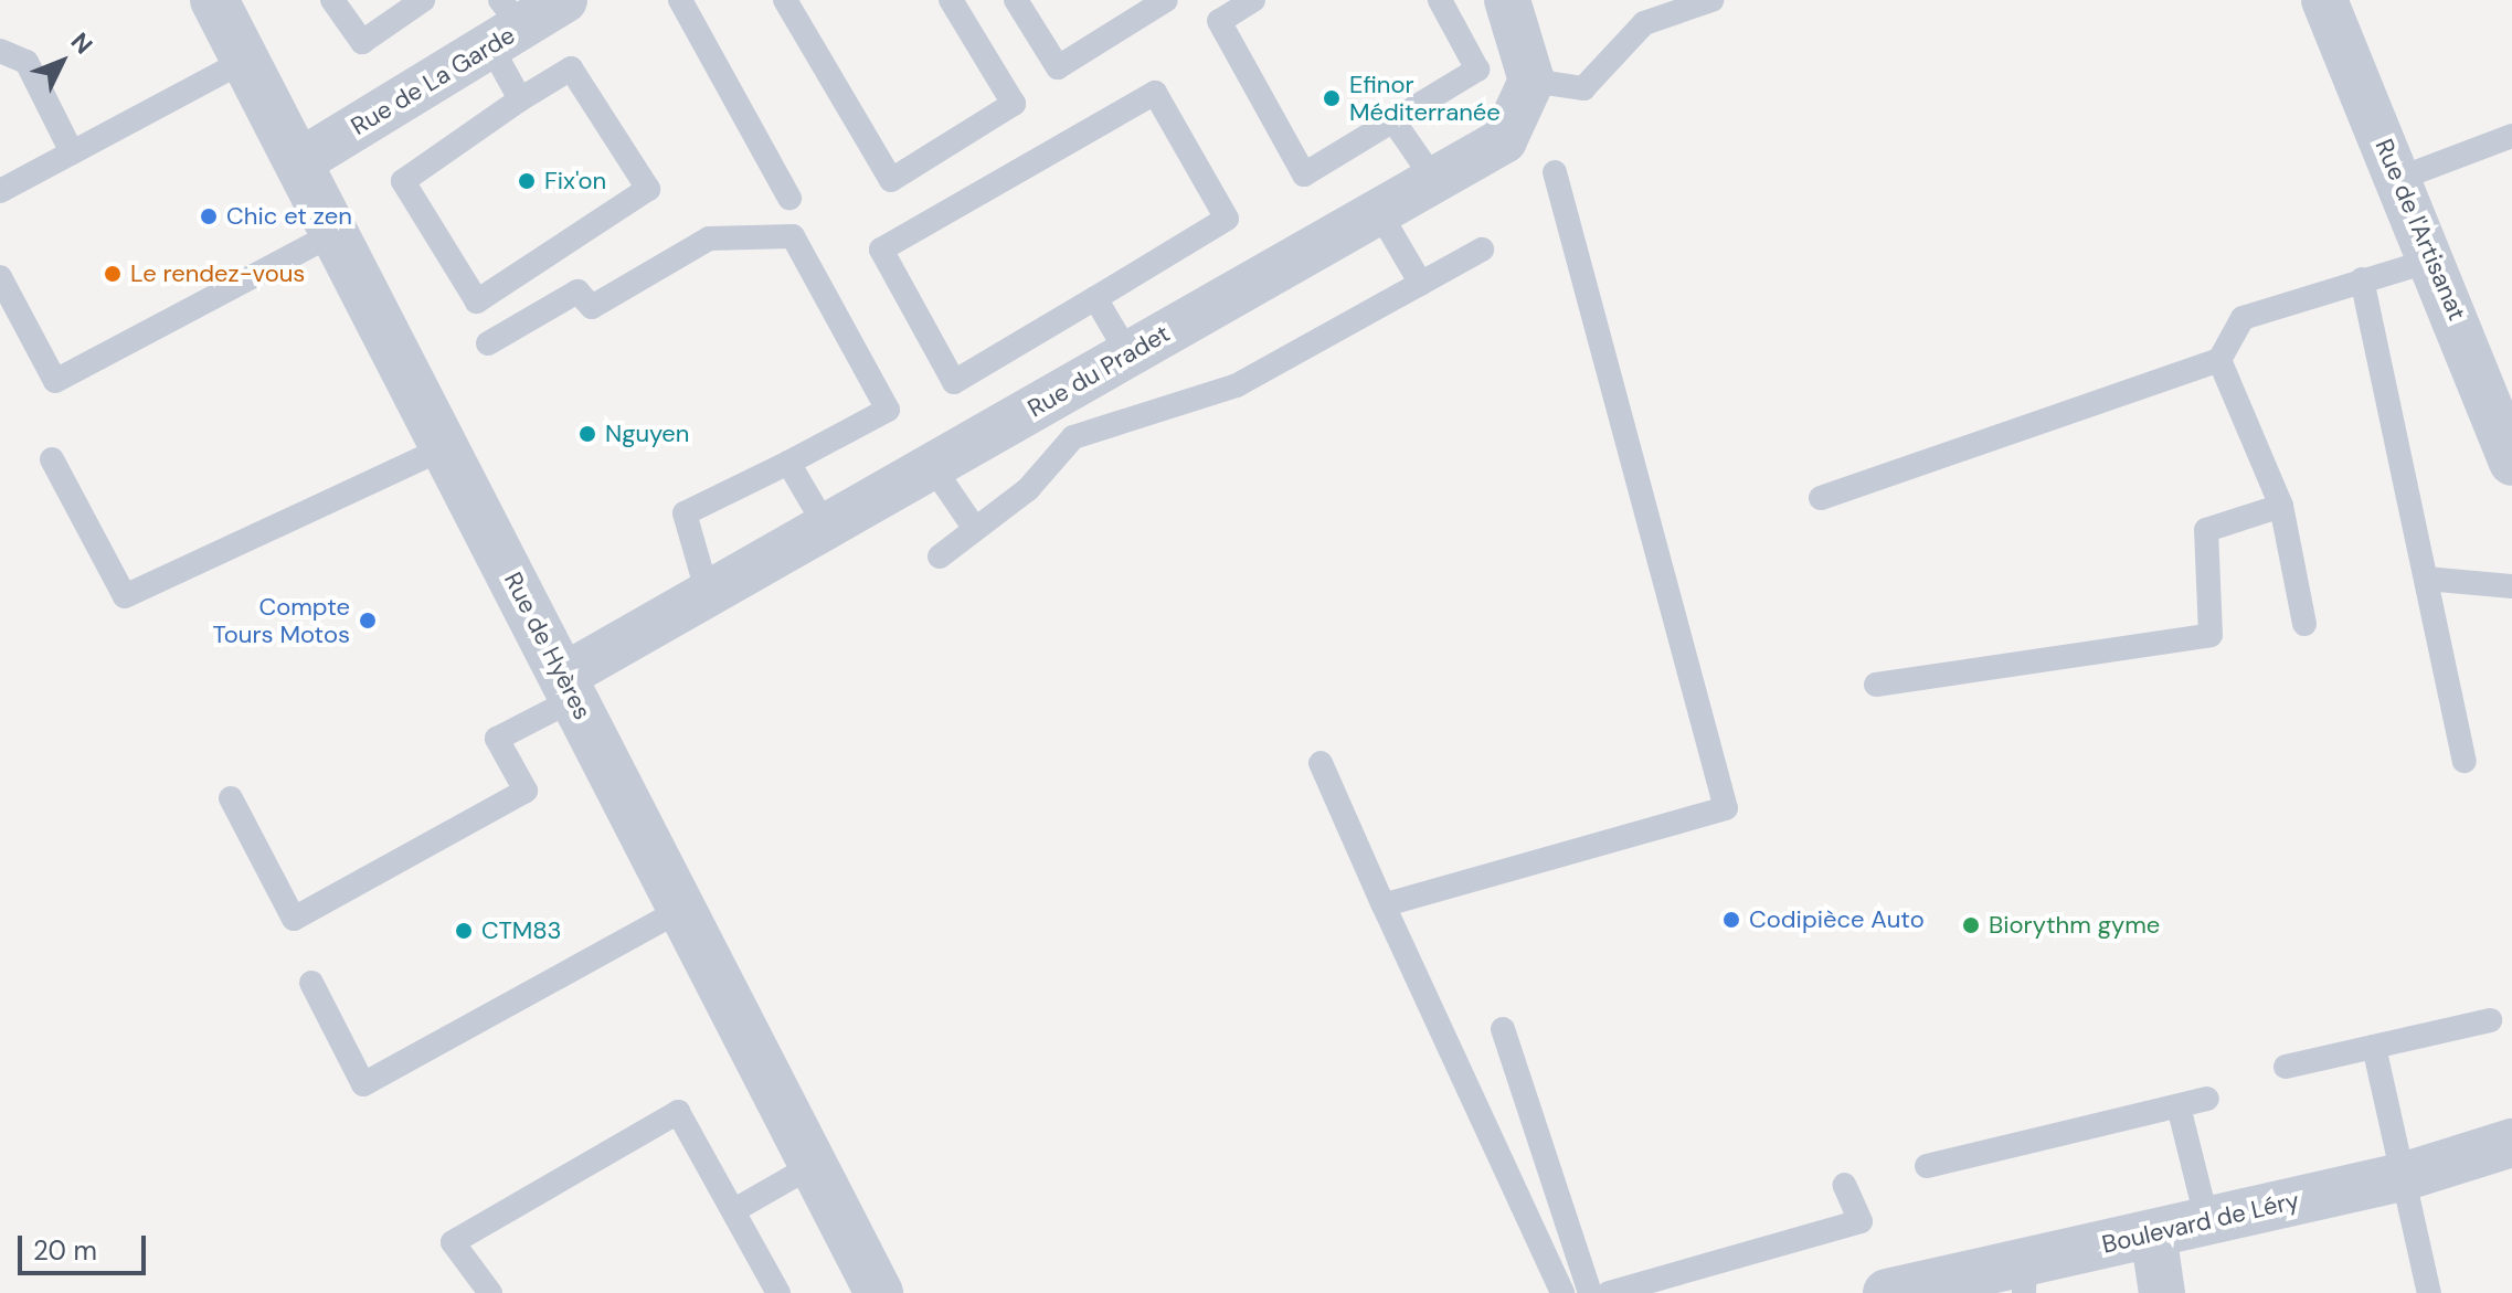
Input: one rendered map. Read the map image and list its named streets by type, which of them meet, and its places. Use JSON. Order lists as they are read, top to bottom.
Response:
{
  "streets": {
    "street": [
      "Rue de La Garde",
      "Rue de l'Artisanat",
      "Rue du Pradet",
      "Rue de Hyères",
      "Boulevard de Léry"
    ]
  },
  "crossings": [
    ["Rue de La Garde", "Rue de Hyères"],
    ["Rue du Pradet", "Rue de Hyères"]
  ],
  "places": [
    "Efinor Méditerranée",
    "Fix'on",
    "Chic et zen",
    "Le rendez-vous",
    "Nguyen",
    "Compte Tours Motos",
    "Codipièce Auto",
    "Biorythm gyme",
    "CTM83"
  ],
  "scale_bar": "20 m",
  "north": "top right"
}
